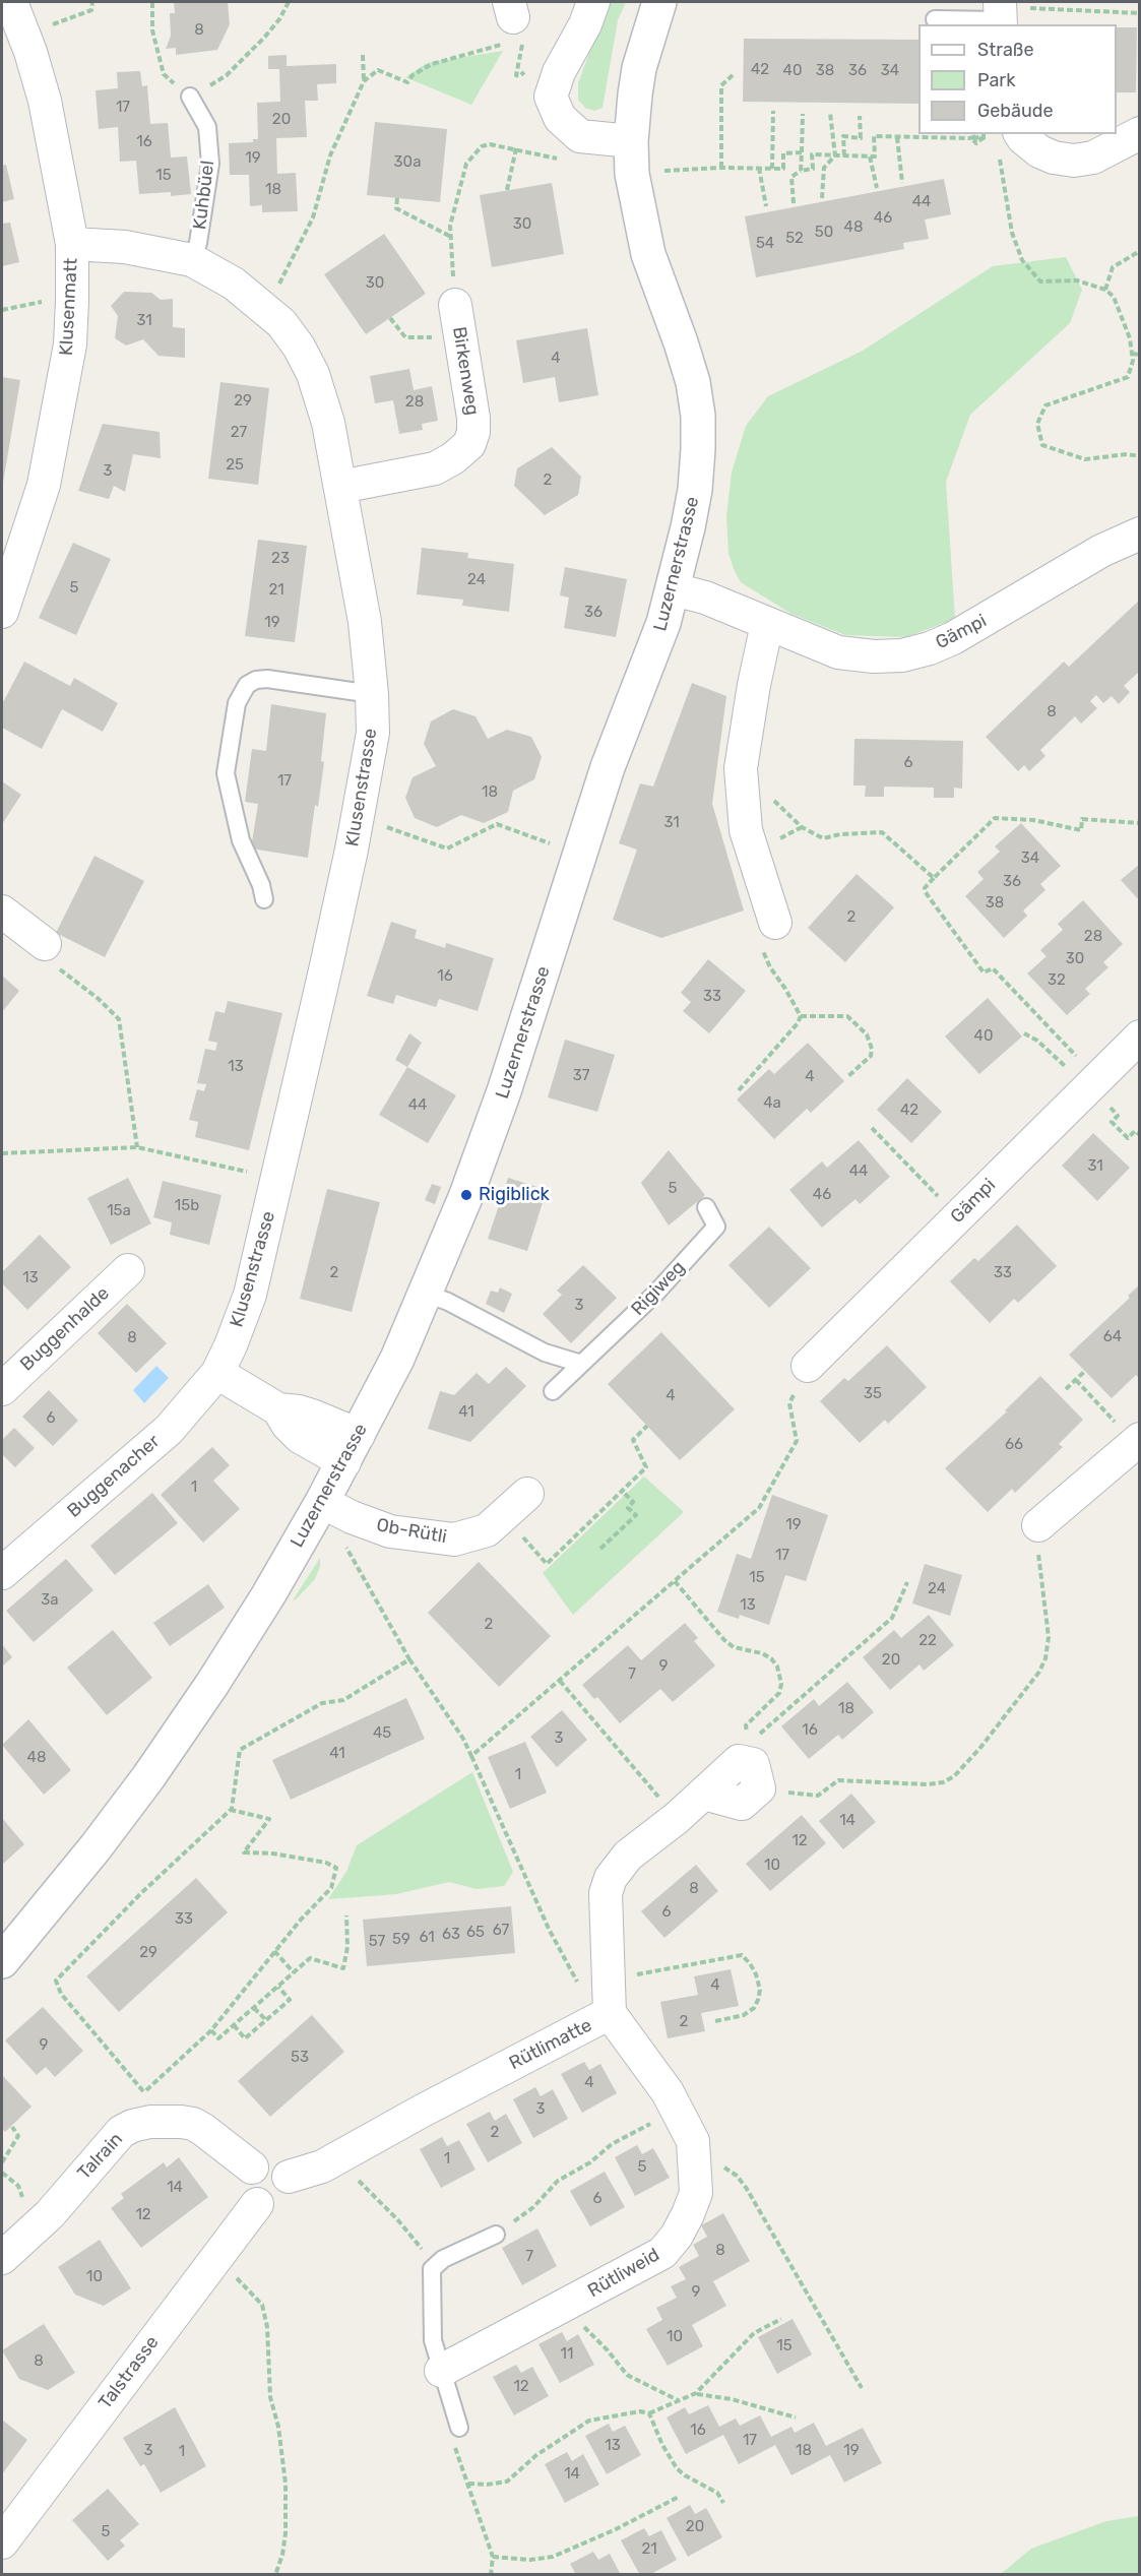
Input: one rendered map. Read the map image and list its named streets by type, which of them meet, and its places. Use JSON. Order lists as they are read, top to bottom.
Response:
{
  "streets": {
    "main road": ["Luzernerstrasse"],
    "street": [
      "Klusenmatt",
      "Birkenweg",
      "Gämpi",
      "Klusenstrasse",
      "Buggenhalde",
      "Buggenacher",
      "Ob-Rütli",
      "Rütlimatte",
      "Talrain",
      "Rütliweid",
      "Talstrasse"
    ],
    "lane": ["Kuhbüel", "Rigiweg"]
  },
  "crossings": [
    ["Kuhbüel", "Klusenstrasse"],
    ["Klusenmatt", "Klusenstrasse"],
    ["Birkenweg", "Klusenstrasse"],
    ["Luzernerstrasse", "Gämpi"],
    ["Luzernerstrasse", "Ob-Rütli"],
    ["Klusenstrasse", "Buggenacher"],
    ["Rütlimatte", "Talrain"],
    ["Rütlimatte", "Rütliweid"],
    ["Rütlimatte", "Talstrasse"],
    ["Talrain", "Talstrasse"]
  ],
  "places": ["Rigiblick"],
  "house_numbers": [
    "8",
    "42",
    "40",
    "38",
    "36",
    "34",
    "17",
    "20",
    "16",
    "19",
    "30a",
    "15",
    "18",
    "44",
    "46",
    "30",
    "48",
    "50",
    "52",
    "54",
    "30",
    "31",
    "4",
    "29",
    "28",
    "27",
    "25",
    "3",
    "2",
    "23",
    "24",
    "5",
    "21",
    "36",
    "19",
    "8",
    "6",
    "17",
    "18",
    "31",
    "34",
    "36",
    "38",
    "2",
    "28",
    "30",
    "16",
    "32",
    "33",
    "40",
    "13",
    "37",
    "4",
    "4a",
    "44",
    "42",
    "31",
    "44",
    "5",
    "46",
    "15b",
    "15a",
    "2",
    "33",
    "13",
    "3",
    "64",
    "8",
    "35",
    "4",
    "41",
    "6",
    "66",
    "1",
    "19",
    "17",
    "15",
    "24",
    "3a",
    "13",
    "2",
    "22",
    "20",
    "9",
    "7",
    "18",
    "16",
    "45",
    "3",
    "41",
    "48",
    "1",
    "14",
    "12",
    "10",
    "8",
    "6",
    "33",
    "67",
    "65",
    "63",
    "61",
    "59",
    "57",
    "29",
    "4",
    "2",
    "9",
    "53",
    "4",
    "3",
    "2",
    "1",
    "5",
    "14",
    "6",
    "12",
    "8",
    "7",
    "10",
    "9",
    "10",
    "15",
    "11",
    "8",
    "12",
    "16",
    "17",
    "13",
    "3",
    "18",
    "19",
    "1",
    "14",
    "20",
    "5",
    "21"
  ],
  "legend": ["Straße", "Park", "Gebäude"]
}
